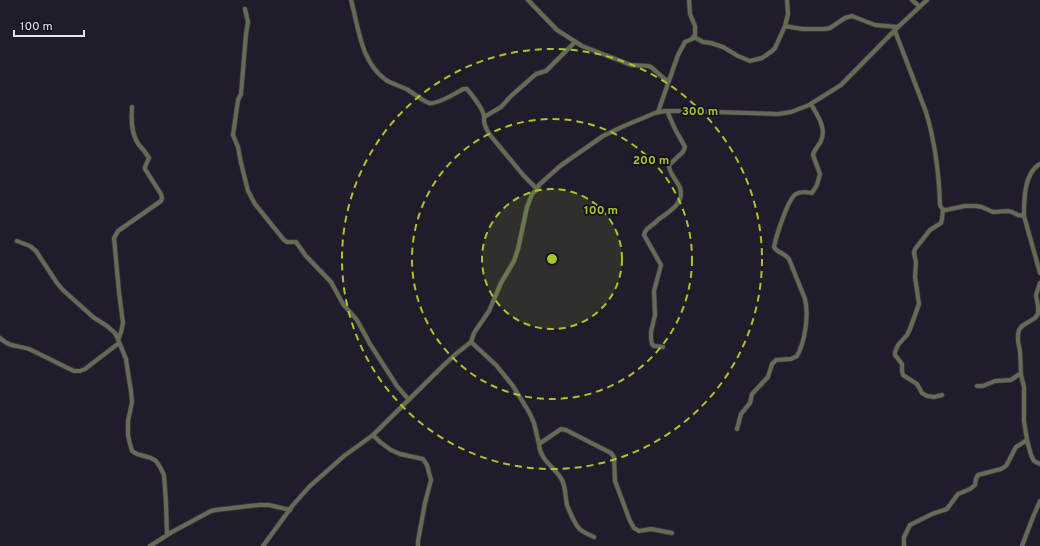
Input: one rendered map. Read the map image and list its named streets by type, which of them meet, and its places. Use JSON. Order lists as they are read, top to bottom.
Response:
{
  "scale_bar": "100 m",
  "rings": ["300 m", "200 m", "100 m"]
}
